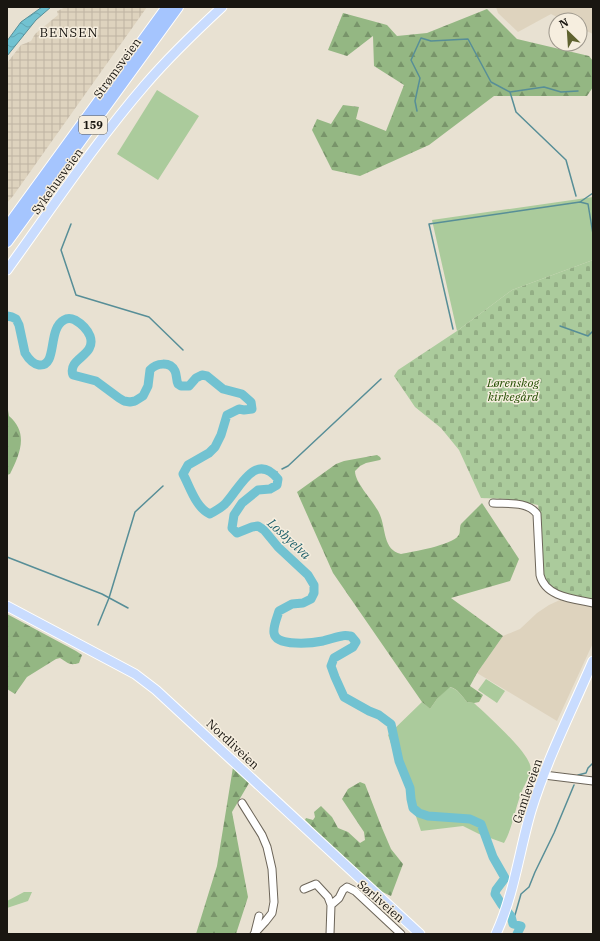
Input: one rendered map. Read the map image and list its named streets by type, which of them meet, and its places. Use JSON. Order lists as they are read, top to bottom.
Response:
{
  "streets": {
    "highway": ["Strømsveien", "159"],
    "main road": ["Sykehusveien", "Nordliveien", "Gamleveien"],
    "street": ["Sørliveien"]
  },
  "districts": ["BENSEN"],
  "water": ["Losbyelva"],
  "parks": ["Lørenskog kirkegård"],
  "north": "top left"
}
